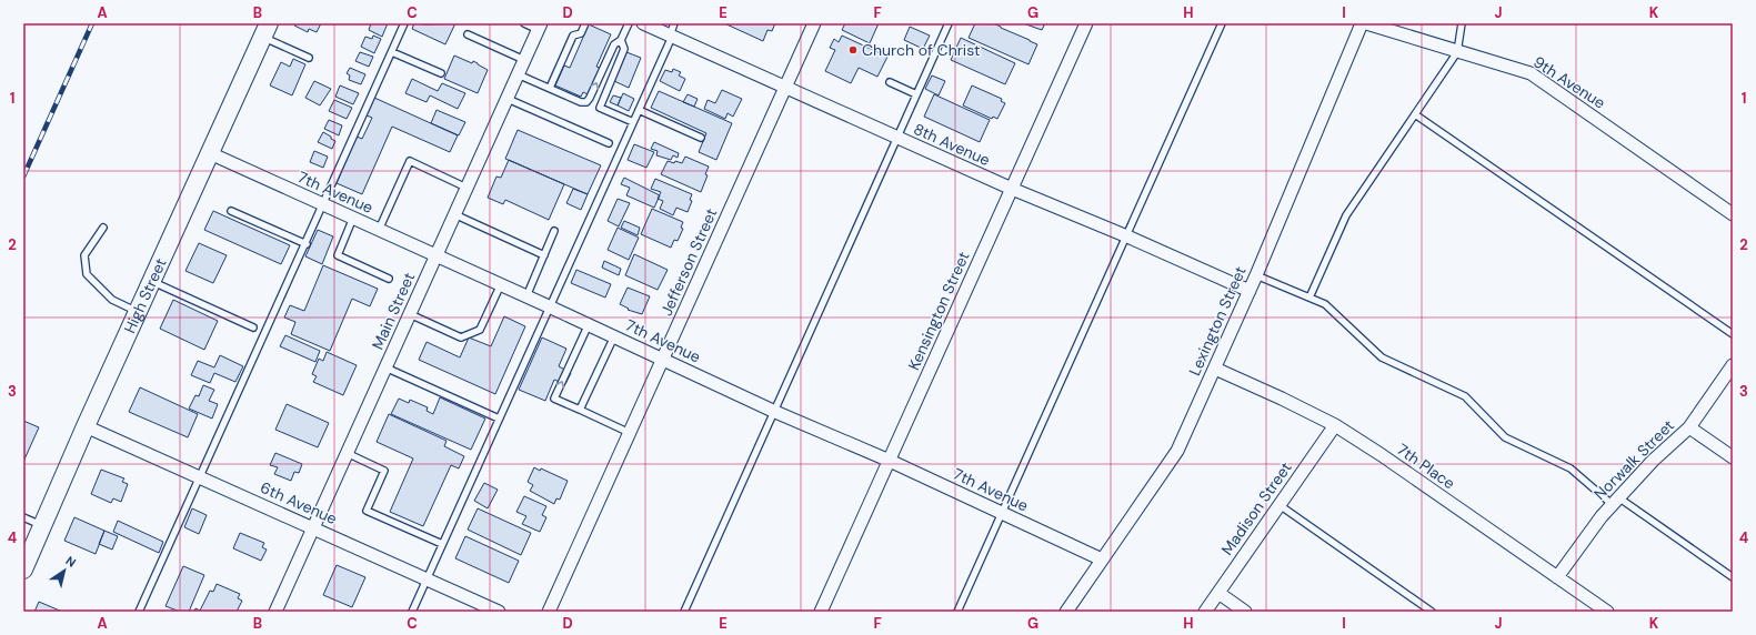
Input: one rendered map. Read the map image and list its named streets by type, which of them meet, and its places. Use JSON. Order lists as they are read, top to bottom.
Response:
{
  "streets": {
    "main road": ["High Street"],
    "street": [
      "9th Avenue",
      "8th Avenue",
      "7th Avenue",
      "Jefferson Street",
      "Main Street",
      "Kensington Street",
      "Lexington Street",
      "Norwalk Street",
      "7th Place",
      "6th Avenue",
      "Madison Street"
    ]
  },
  "crossings": [
    ["8th Avenue", "Jefferson Street"],
    ["8th Avenue", "Kensington Street"],
    ["8th Avenue", "Lexington Street"],
    ["7th Avenue", "Jefferson Street"],
    ["7th Avenue", "High Street"],
    ["7th Avenue", "Main Street"],
    ["7th Avenue", "Kensington Street"],
    ["7th Avenue", "Lexington Street"],
    ["High Street", "6th Avenue"],
    ["Main Street", "6th Avenue"],
    ["Lexington Street", "7th Place"],
    ["Norwalk Street", "7th Place"],
    ["7th Place", "Madison Street"]
  ],
  "places": ["Church of Christ"],
  "north": "top right",
  "grid": {
    "columns": [
      "A",
      "B",
      "C",
      "D",
      "E",
      "F",
      "G",
      "H",
      "I",
      "J",
      "K"
    ],
    "rows": [
      "1",
      "2",
      "3",
      "4"
    ]
  }
}
